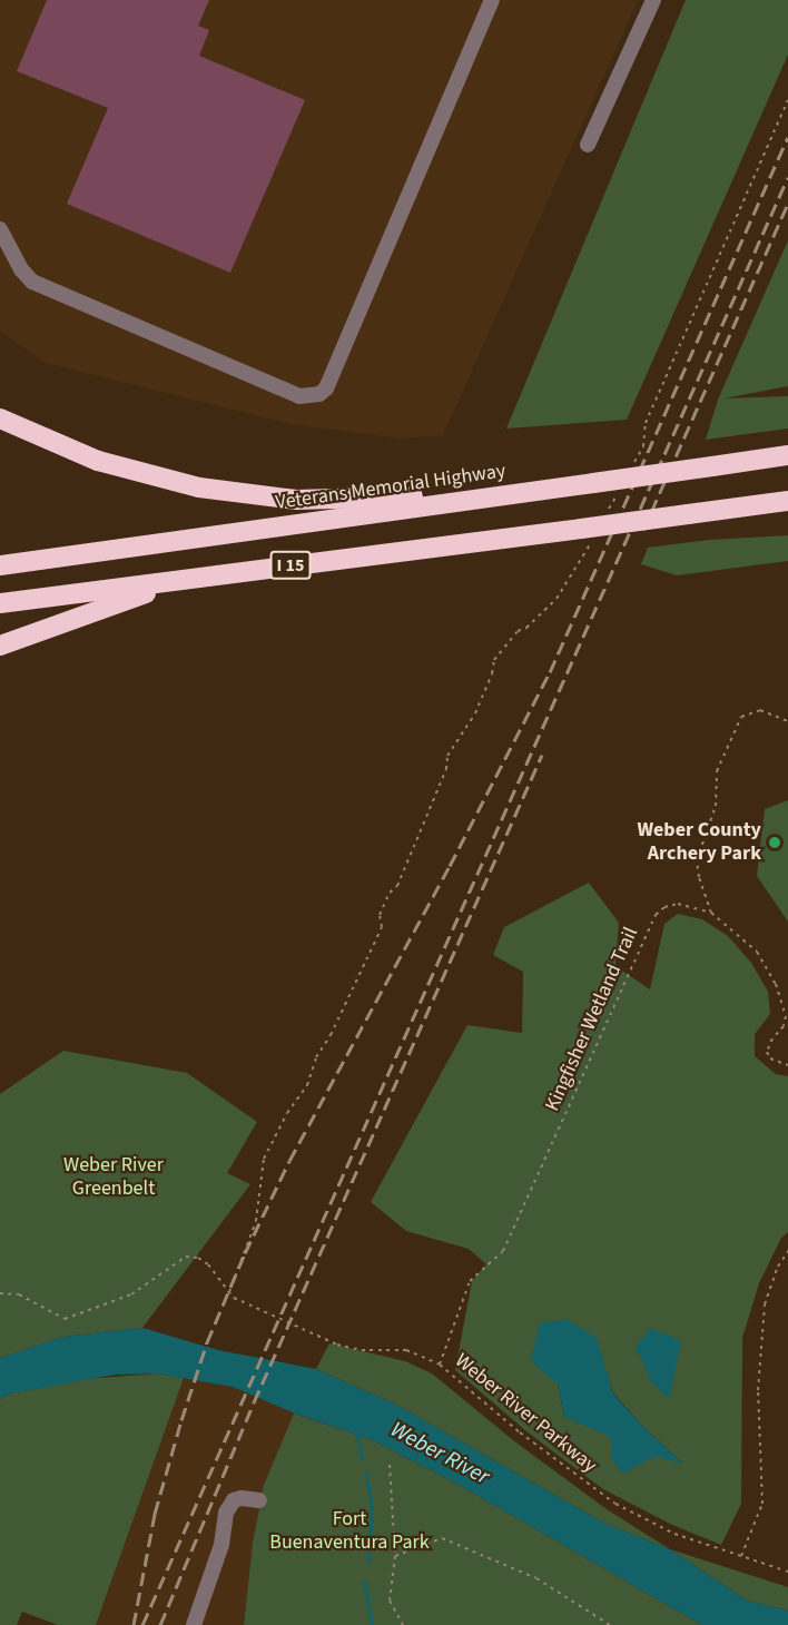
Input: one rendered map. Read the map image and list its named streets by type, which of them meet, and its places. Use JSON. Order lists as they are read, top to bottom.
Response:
{
  "streets": {
    "highway": ["Veterans Memorial Highway", "I 15"],
    "path": ["Kingfisher Wetland Trail", "Weber River Parkway"]
  },
  "crossings": [
    ["Kingfisher Wetland Trail", "Weber River Parkway"]
  ],
  "water": ["Weber River"],
  "parks": ["Weber River Greenbelt", "Fort Buenaventura Park"],
  "places": ["Weber County Archery Park"]
}
